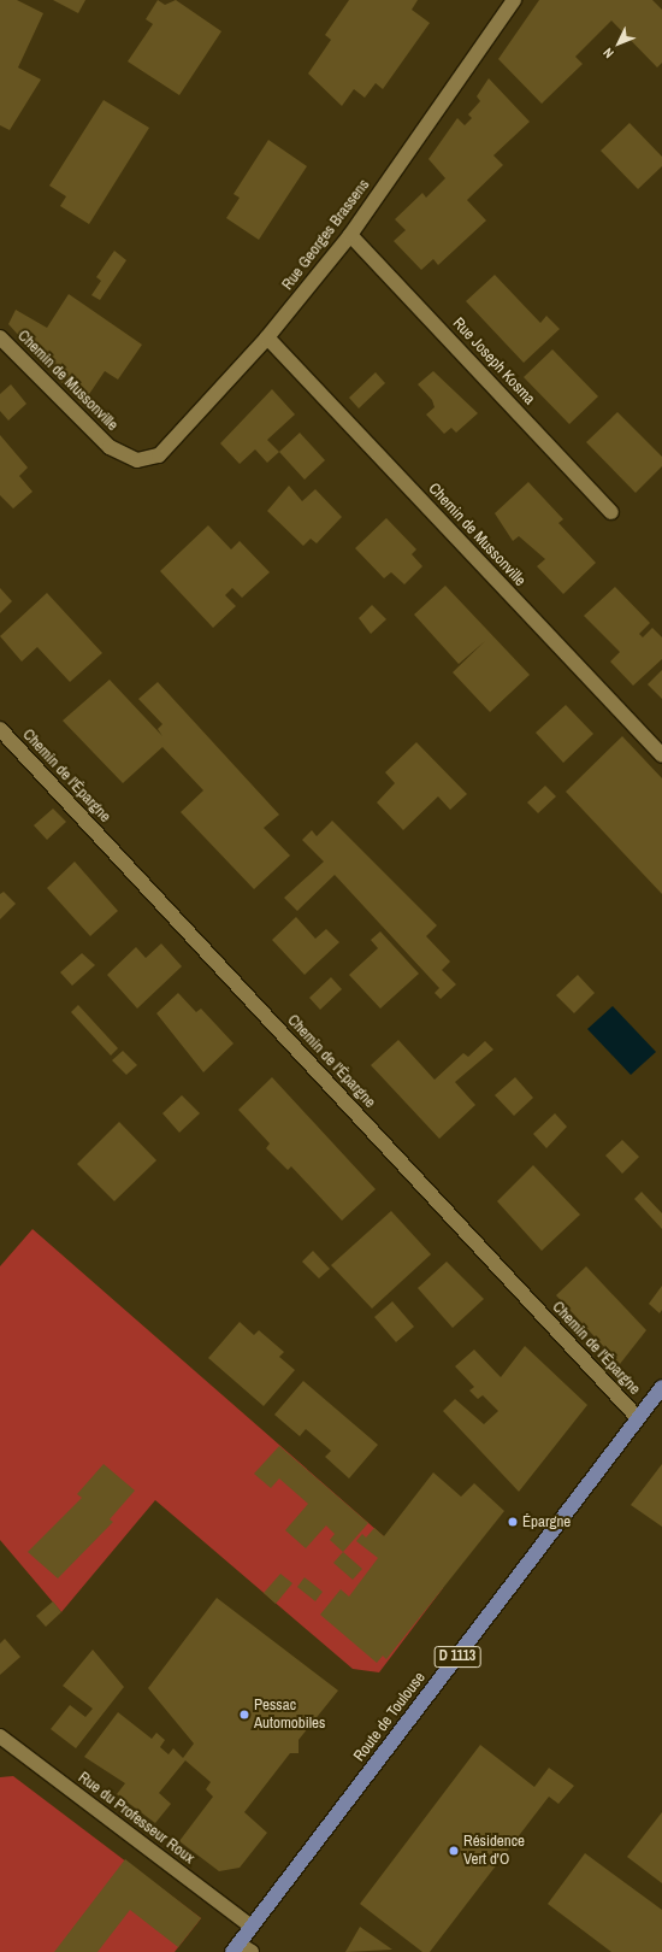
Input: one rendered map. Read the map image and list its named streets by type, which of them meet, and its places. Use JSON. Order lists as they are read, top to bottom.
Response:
{
  "streets": {
    "main road": ["D 1113", "Route de Toulouse"],
    "street": [
      "Rue Georges Brassens",
      "Rue Joseph Kosma",
      "Chemin de Mussonville",
      "Chemin de l'Épargne",
      "Rue du Professeur Roux"
    ]
  },
  "crossings": [
    ["Rue Georges Brassens", "Rue Joseph Kosma"],
    ["Rue Georges Brassens", "Chemin de Mussonville"],
    ["Chemin de l'Épargne", "Route de Toulouse"],
    ["Route de Toulouse", "Rue du Professeur Roux"]
  ],
  "places": ["Épargne", "Pessac Automobiles", "Résidence Vert d'O"],
  "north": "bottom left"
}
